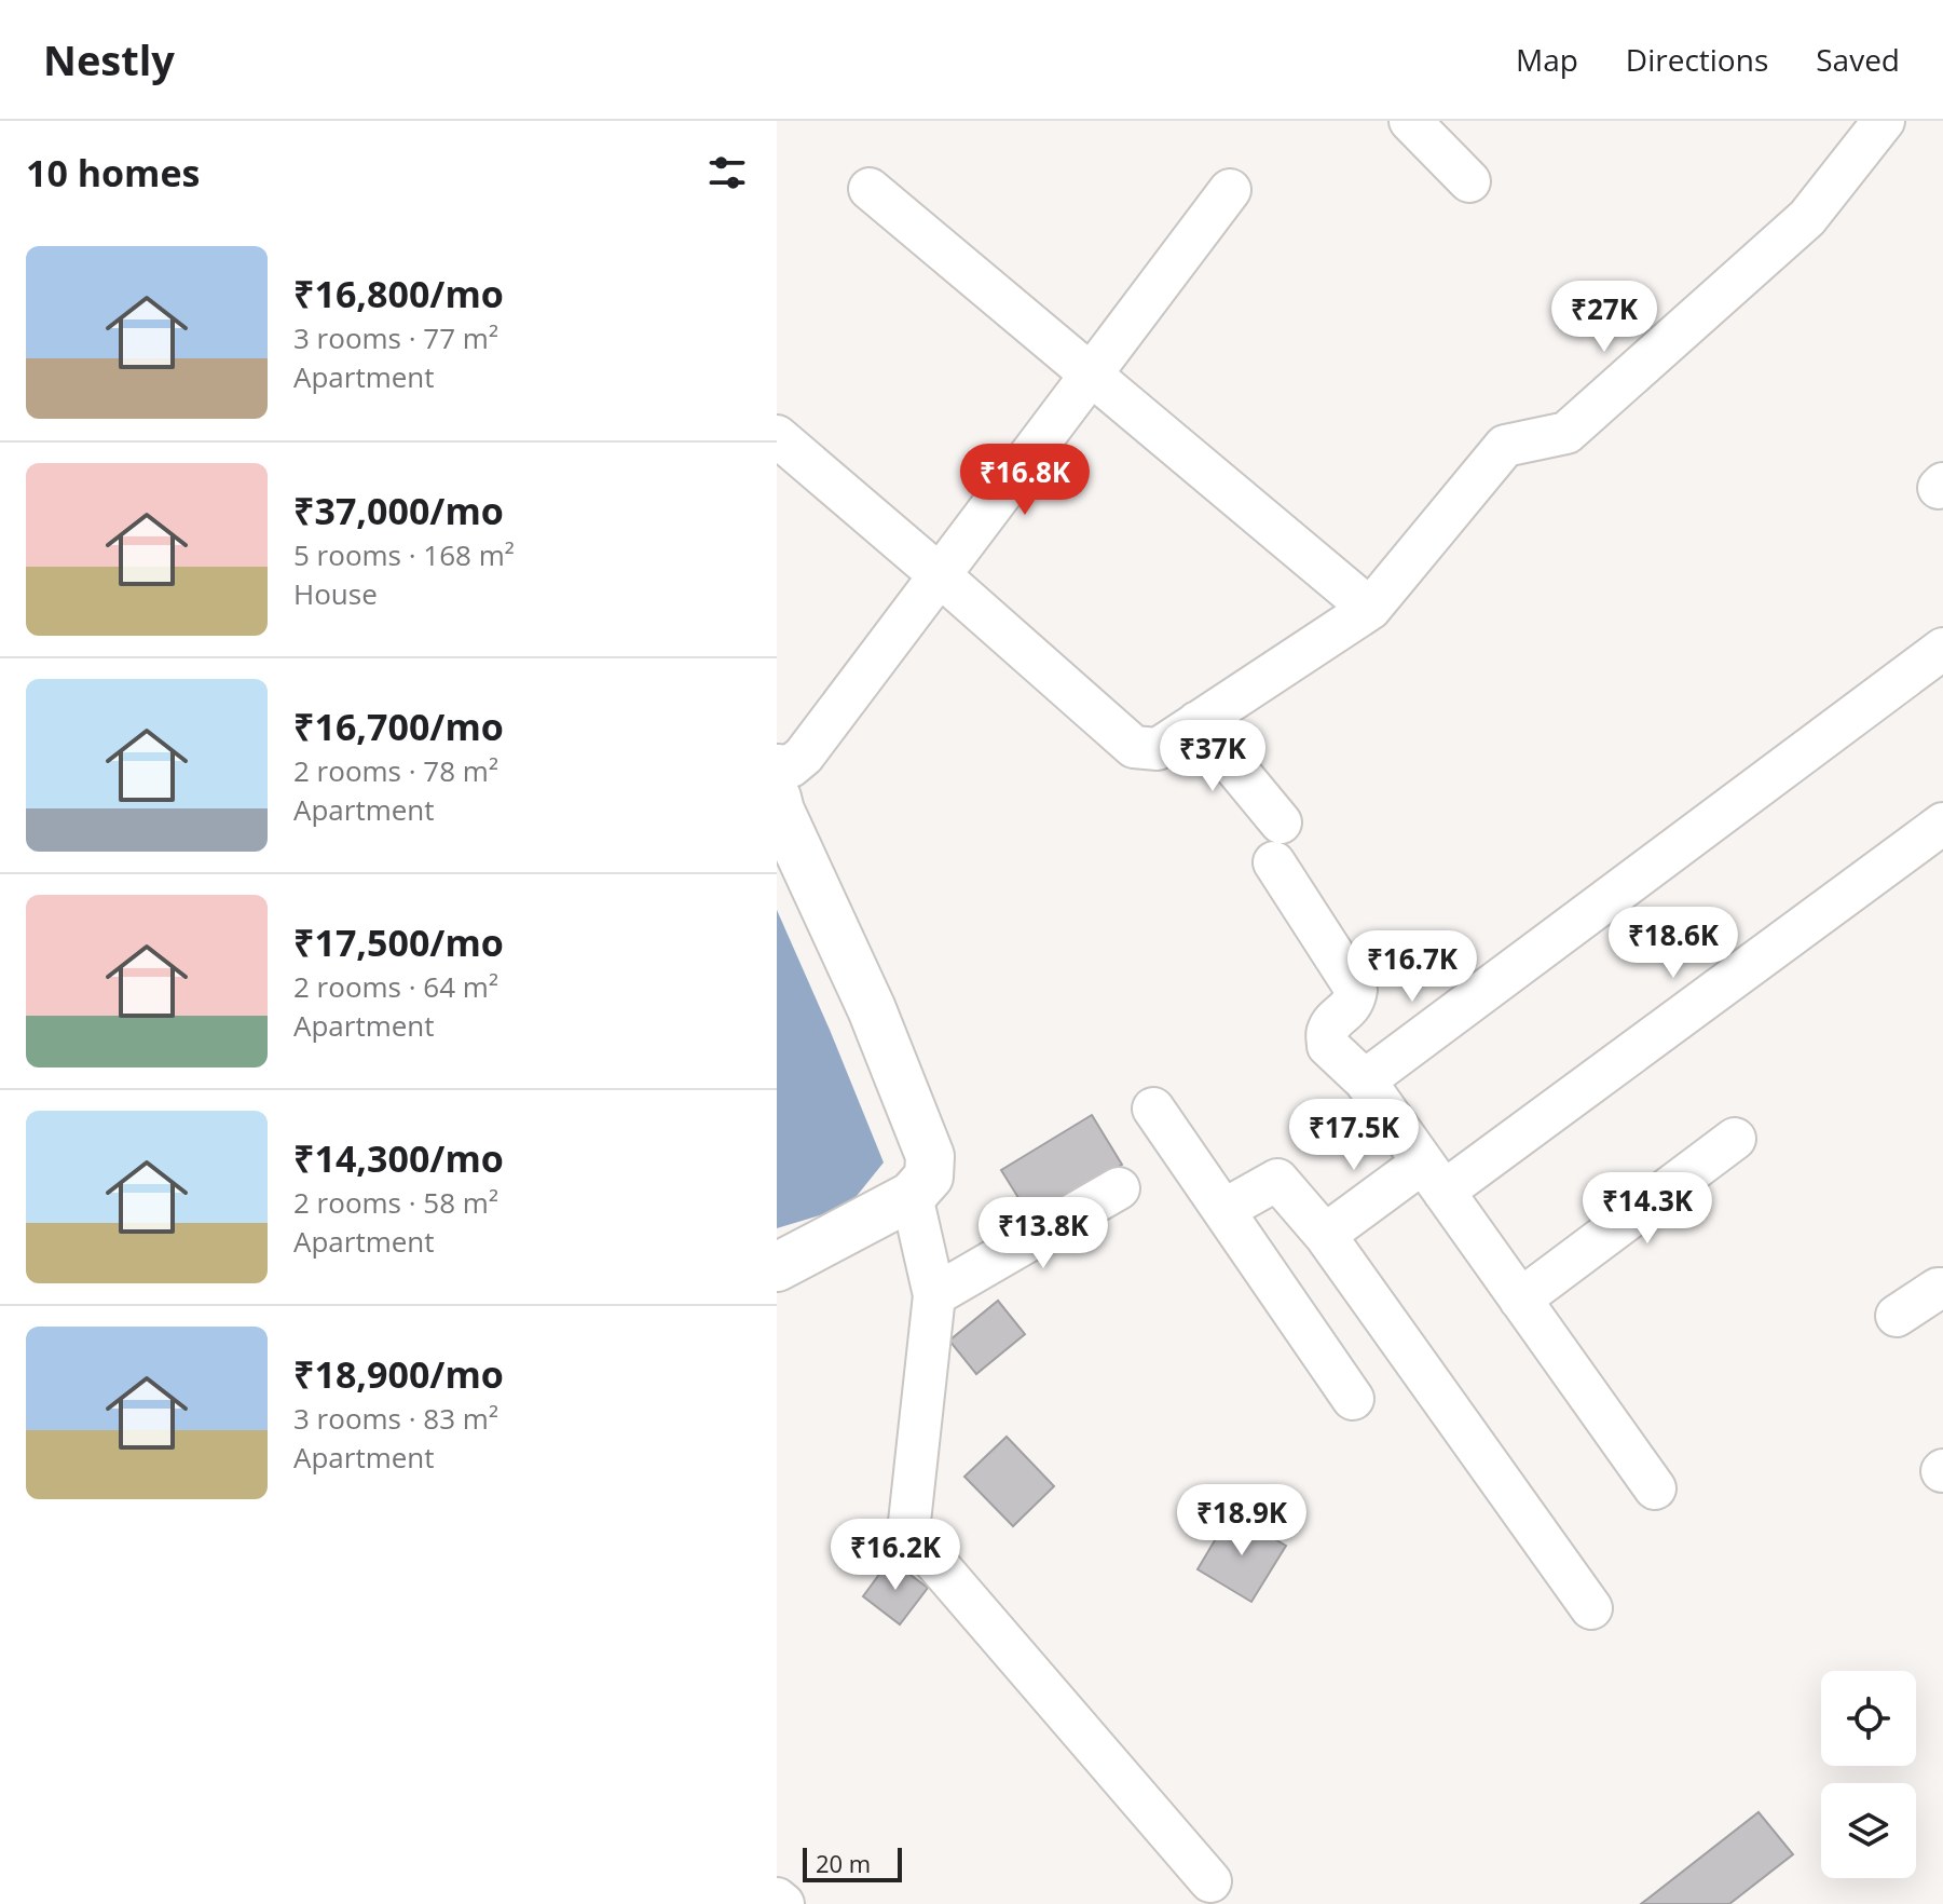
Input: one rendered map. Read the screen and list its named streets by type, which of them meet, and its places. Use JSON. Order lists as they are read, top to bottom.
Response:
{
  "scale_bar": "20 m",
  "page": {
    "header": "Nestly",
    "nav": ["Map", "Directions", "Saved"],
    "heading": "10 homes",
    "list": [
      {
        "name": "₹16,800/mo",
        "note": "3 rooms · 77 m² · Apartment"
      },
      {
        "name": "₹37,000/mo",
        "note": "5 rooms · 168 m² · House"
      },
      {
        "name": "₹16,700/mo",
        "note": "2 rooms · 78 m² · Apartment"
      },
      {
        "name": "₹17,500/mo",
        "note": "2 rooms · 64 m² · Apartment"
      },
      {
        "name": "₹14,300/mo",
        "note": "2 rooms · 58 m² · Apartment"
      },
      {
        "name": "₹18,900/mo",
        "note": "3 rooms · 83 m² · Apartment"
      }
    ],
    "price": [
      "₹27K",
      "₹16.8K",
      "₹37K",
      "₹18.6K",
      "₹16.7K",
      "₹17.5K",
      "₹14.3K",
      "₹13.8K",
      "₹18.9K",
      "₹16.2K"
    ],
    "scale": "20 m"
  }
}
